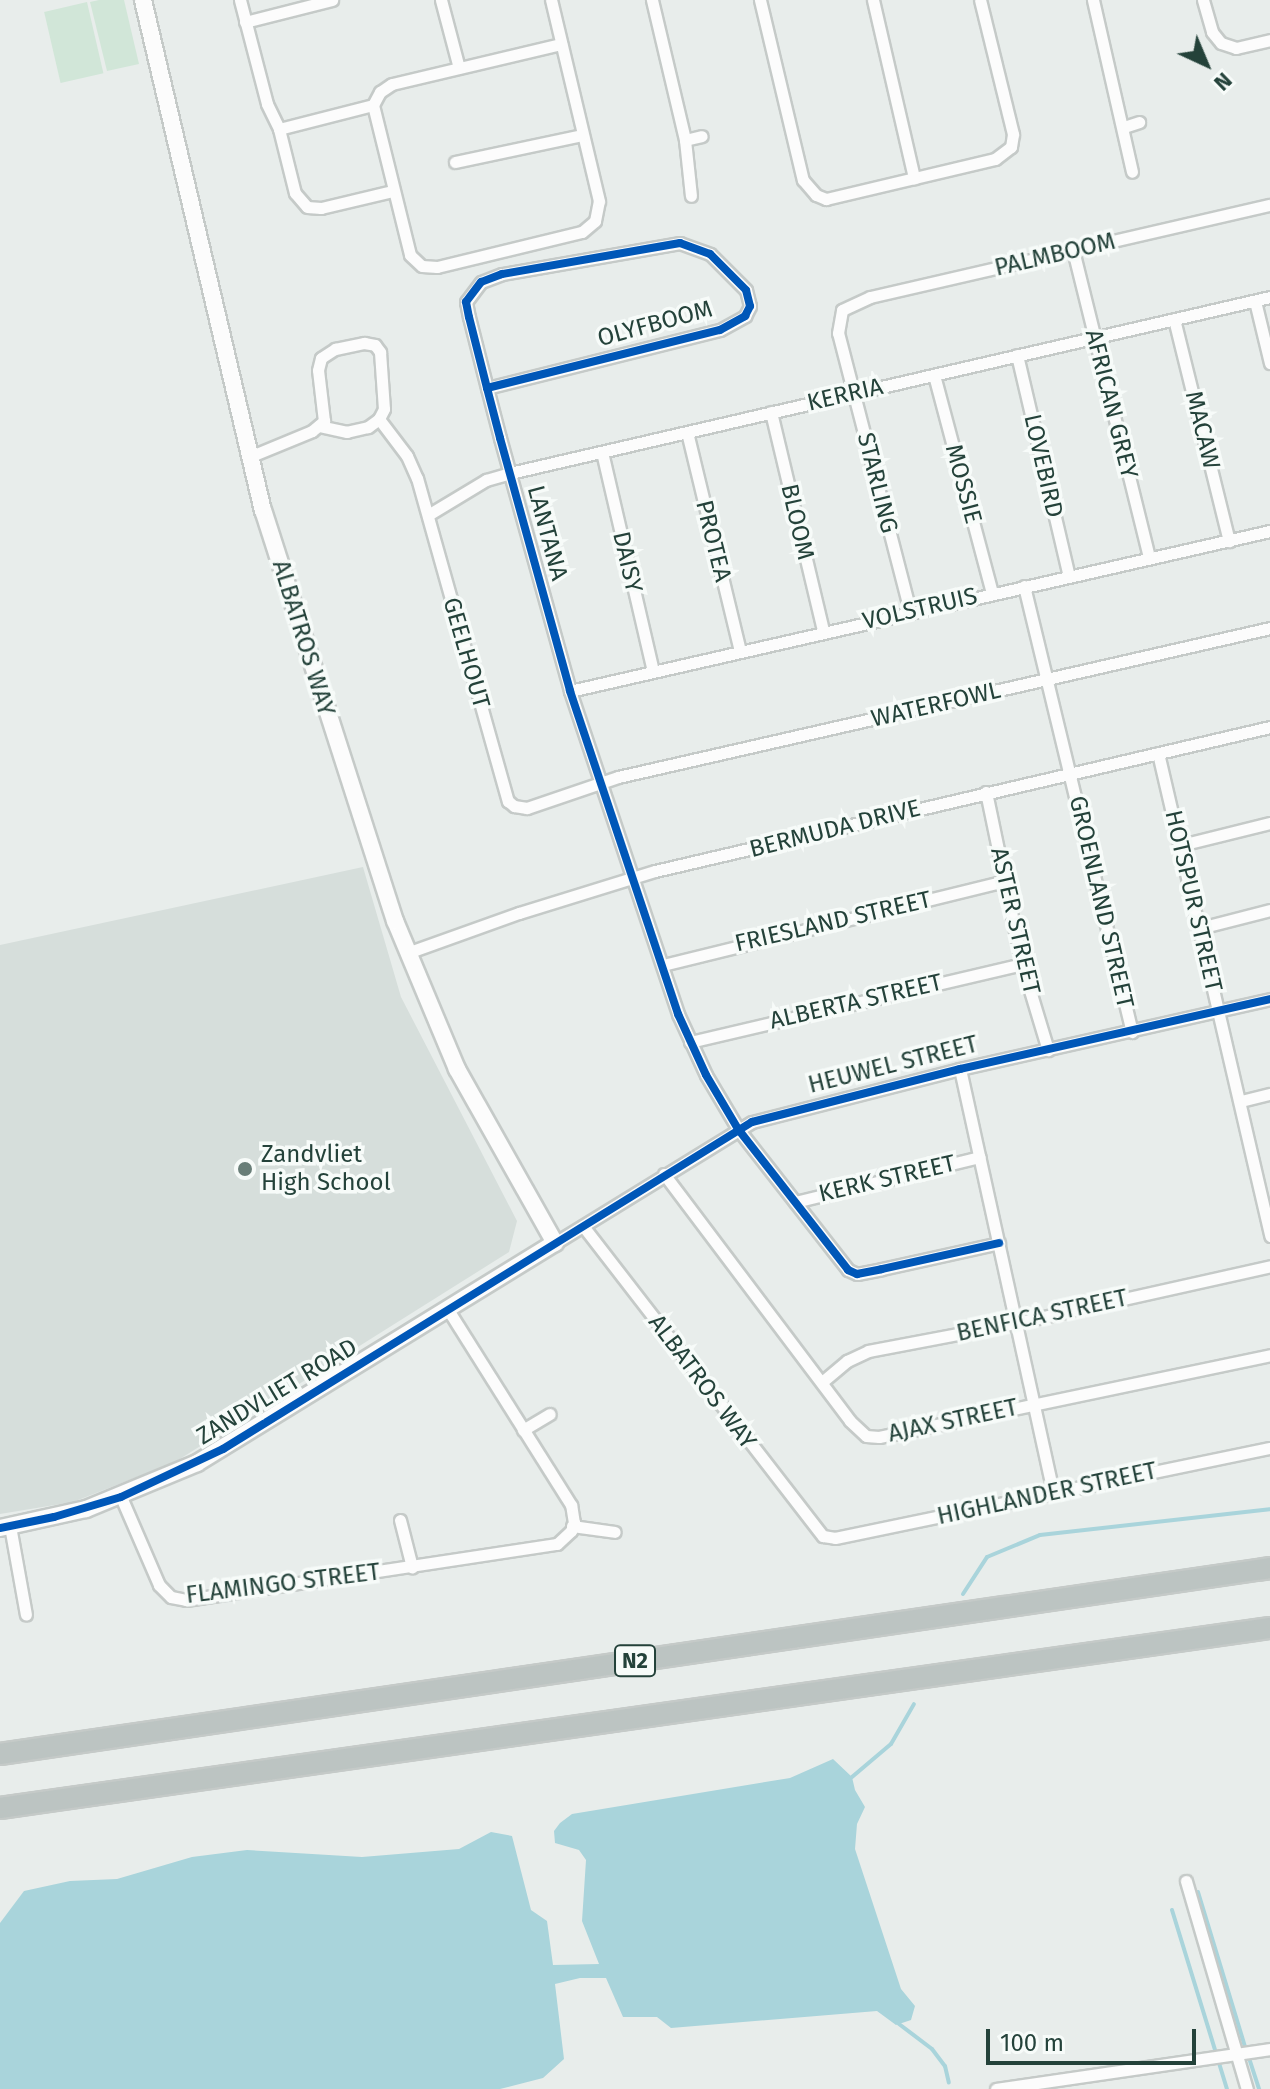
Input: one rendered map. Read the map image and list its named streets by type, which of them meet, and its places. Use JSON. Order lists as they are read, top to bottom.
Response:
{
  "streets": {
    "highway": ["N2"],
    "street": [
      "PALMBOOM",
      "OLYFBOOM",
      "KERRIA",
      "AFRICAN GREY",
      "MACAW",
      "LOVEBIRD",
      "STARLING",
      "MOSSIE",
      "BLOOM",
      "LANTANA",
      "PROTEA",
      "DAISY",
      "VOLSTRUIS",
      "ALBATROS WAY",
      "GEELHOUT",
      "WATERFOWL",
      "BERMUDA DRIVE",
      "HOTSPUR STREET",
      "GROENLAND STREET",
      "ASTER STREET",
      "FRIESLAND STREET",
      "ALBERTA STREET",
      "HEUWEL STREET",
      "KERK STREET",
      "BENFICA STREET",
      "ZANDVLIET ROAD",
      "AJAX STREET",
      "HIGHLANDER STREET",
      "FLAMINGO STREET"
    ]
  },
  "crossings": [
    ["PALMBOOM", "AFRICAN GREY"],
    ["PALMBOOM", "STARLING"],
    ["OLYFBOOM", "LANTANA"],
    ["KERRIA", "AFRICAN GREY"],
    ["KERRIA", "MACAW"],
    ["KERRIA", "LOVEBIRD"],
    ["KERRIA", "STARLING"],
    ["KERRIA", "MOSSIE"],
    ["KERRIA", "BLOOM"],
    ["KERRIA", "LANTANA"],
    ["KERRIA", "PROTEA"],
    ["KERRIA", "DAISY"],
    ["KERRIA", "GEELHOUT"],
    ["AFRICAN GREY", "VOLSTRUIS"],
    ["MACAW", "VOLSTRUIS"],
    ["LOVEBIRD", "VOLSTRUIS"],
    ["STARLING", "VOLSTRUIS"],
    ["MOSSIE", "VOLSTRUIS"],
    ["BLOOM", "VOLSTRUIS"],
    ["LANTANA", "VOLSTRUIS"],
    ["LANTANA", "GEELHOUT"],
    ["LANTANA", "WATERFOWL"],
    ["LANTANA", "BERMUDA DRIVE"],
    ["LANTANA", "FRIESLAND STREET"],
    ["LANTANA", "ALBERTA STREET"],
    ["LANTANA", "HEUWEL STREET"],
    ["LANTANA", "KERK STREET"],
    ["PROTEA", "VOLSTRUIS"],
    ["DAISY", "VOLSTRUIS"],
    ["VOLSTRUIS", "GROENLAND STREET"],
    ["ALBATROS WAY", "BERMUDA DRIVE"],
    ["ALBATROS WAY", "HEUWEL STREET"],
    ["ALBATROS WAY", "ZANDVLIET ROAD"],
    ["ALBATROS WAY", "HIGHLANDER STREET"],
    ["GEELHOUT", "WATERFOWL"],
    ["WATERFOWL", "GROENLAND STREET"],
    ["BERMUDA DRIVE", "HOTSPUR STREET"],
    ["BERMUDA DRIVE", "GROENLAND STREET"],
    ["BERMUDA DRIVE", "ASTER STREET"],
    ["HOTSPUR STREET", "HEUWEL STREET"],
    ["GROENLAND STREET", "HEUWEL STREET"],
    ["ASTER STREET", "FRIESLAND STREET"],
    ["ASTER STREET", "ALBERTA STREET"],
    ["ASTER STREET", "HEUWEL STREET"],
    ["HEUWEL STREET", "ZANDVLIET ROAD"],
    ["HEUWEL STREET", "AJAX STREET"],
    ["BENFICA STREET", "AJAX STREET"],
    ["ZANDVLIET ROAD", "FLAMINGO STREET"]
  ],
  "places": ["Zandvliet High School"],
  "scale_bar": "100 m",
  "north": "bottom right"
}
